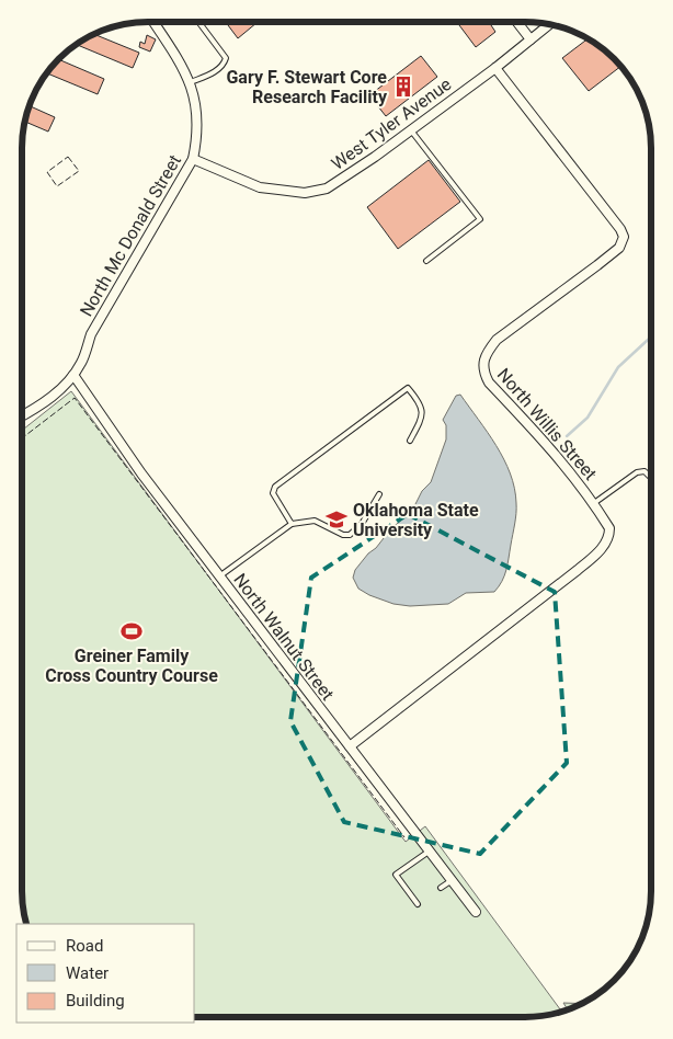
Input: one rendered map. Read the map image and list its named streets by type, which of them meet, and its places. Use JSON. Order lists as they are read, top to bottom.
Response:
{
  "streets": {
    "street": [
      "West Tyler Avenue",
      "North Mc Donald Street",
      "North Willis Street",
      "North Walnut Street"
    ]
  },
  "crossings": [
    ["West Tyler Avenue", "North Mc Donald Street"],
    ["West Tyler Avenue", "North Willis Street"],
    ["North Mc Donald Street", "North Walnut Street"],
    ["North Willis Street", "North Walnut Street"]
  ],
  "places": {
    "building": ["Gary F. Stewart Core Research Facility"],
    "school or university": ["Oklahoma State University"],
    "sports": ["Greiner Family Cross Country Course"]
  },
  "legend": ["Road", "Water", "Building"]
}
